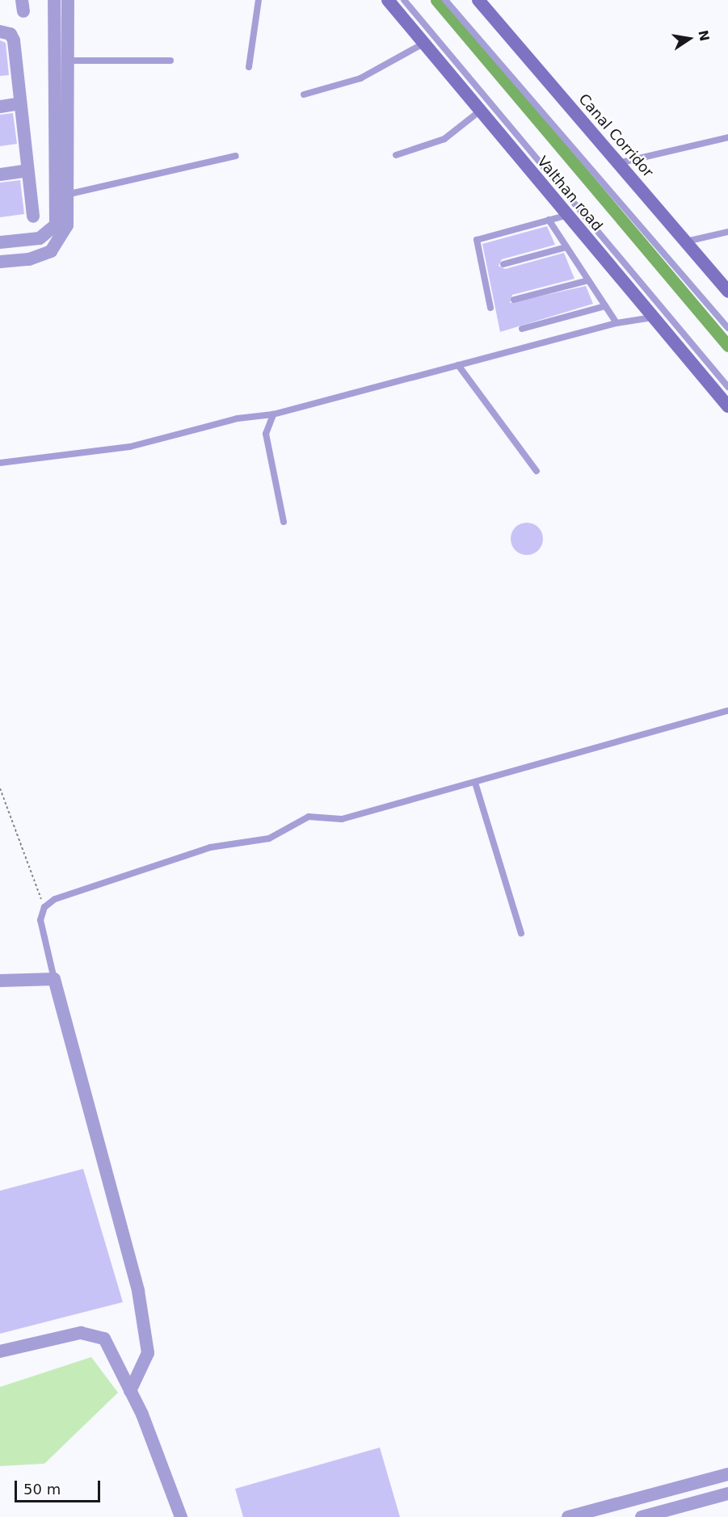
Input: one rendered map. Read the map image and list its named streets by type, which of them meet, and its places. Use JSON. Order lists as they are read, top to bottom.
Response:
{
  "streets": {
    "main road": ["Canal Corridor", "Valthan road"]
  },
  "scale_bar": "50 m",
  "north": "right"
}
